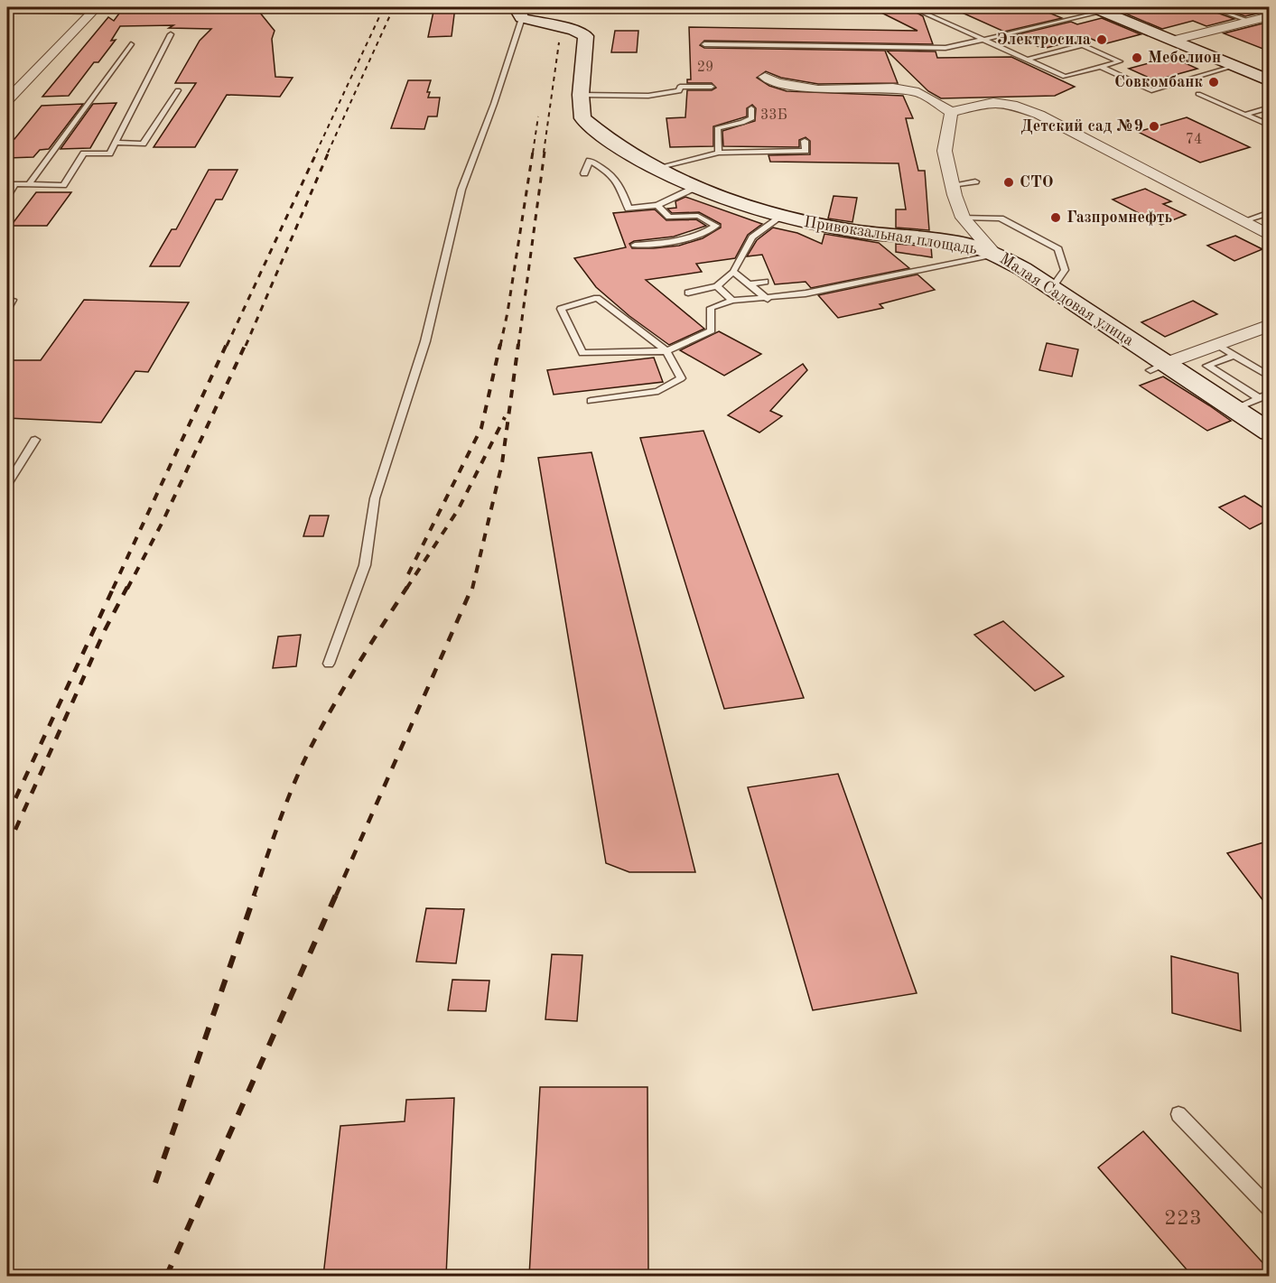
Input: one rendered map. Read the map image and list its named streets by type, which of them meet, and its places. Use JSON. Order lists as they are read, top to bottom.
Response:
{
  "streets": {
    "street": ["Привокзальная площадь", "Малая Садовая улица"]
  },
  "crossings": [
    ["Привокзальная площадь", "Малая Садовая улица"]
  ],
  "places": [
    "Электросила",
    "Мебелион",
    "Совкомбанк",
    "Детский сад №9",
    "СТО",
    "Газпромнефть"
  ],
  "house_numbers": [
    "29",
    "33Б",
    "74",
    "223"
  ]
}
